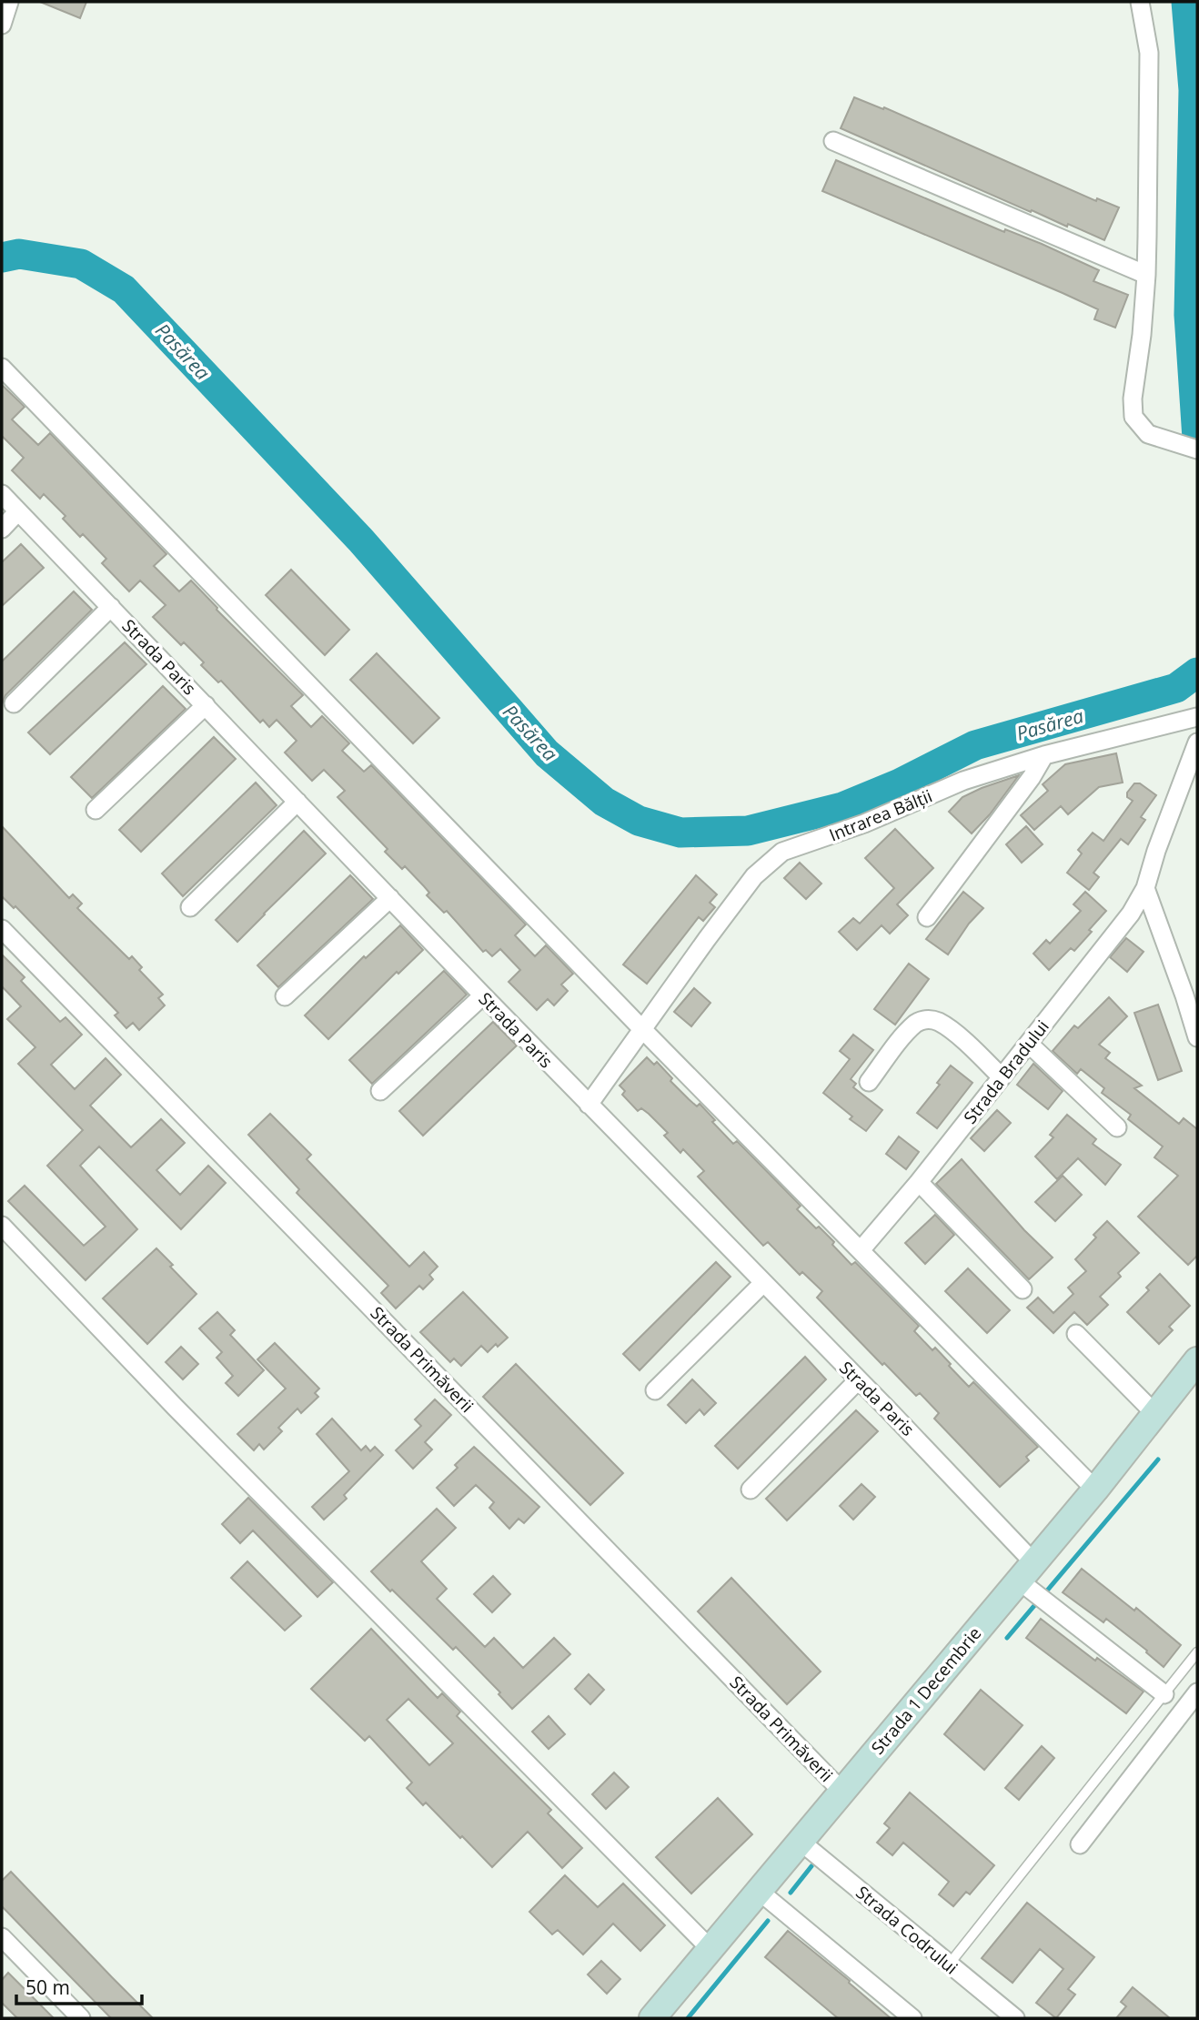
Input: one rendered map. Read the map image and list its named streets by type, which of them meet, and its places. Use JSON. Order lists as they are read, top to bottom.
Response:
{
  "streets": {
    "main road": ["Strada 1 Decembrie"],
    "street": [
      "Strada Paris",
      "Intrarea Bălții",
      "Strada Bradului",
      "Strada Primăverii",
      "Strada Codrului"
    ]
  },
  "crossings": [
    ["Strada Paris", "Intrarea Bălții"],
    ["Strada Paris", "Strada 1 Decembrie"],
    ["Strada Primăverii", "Strada 1 Decembrie"],
    ["Strada 1 Decembrie", "Strada Codrului"]
  ],
  "water": ["Pasărea"],
  "scale_bar": "50 m"
}
